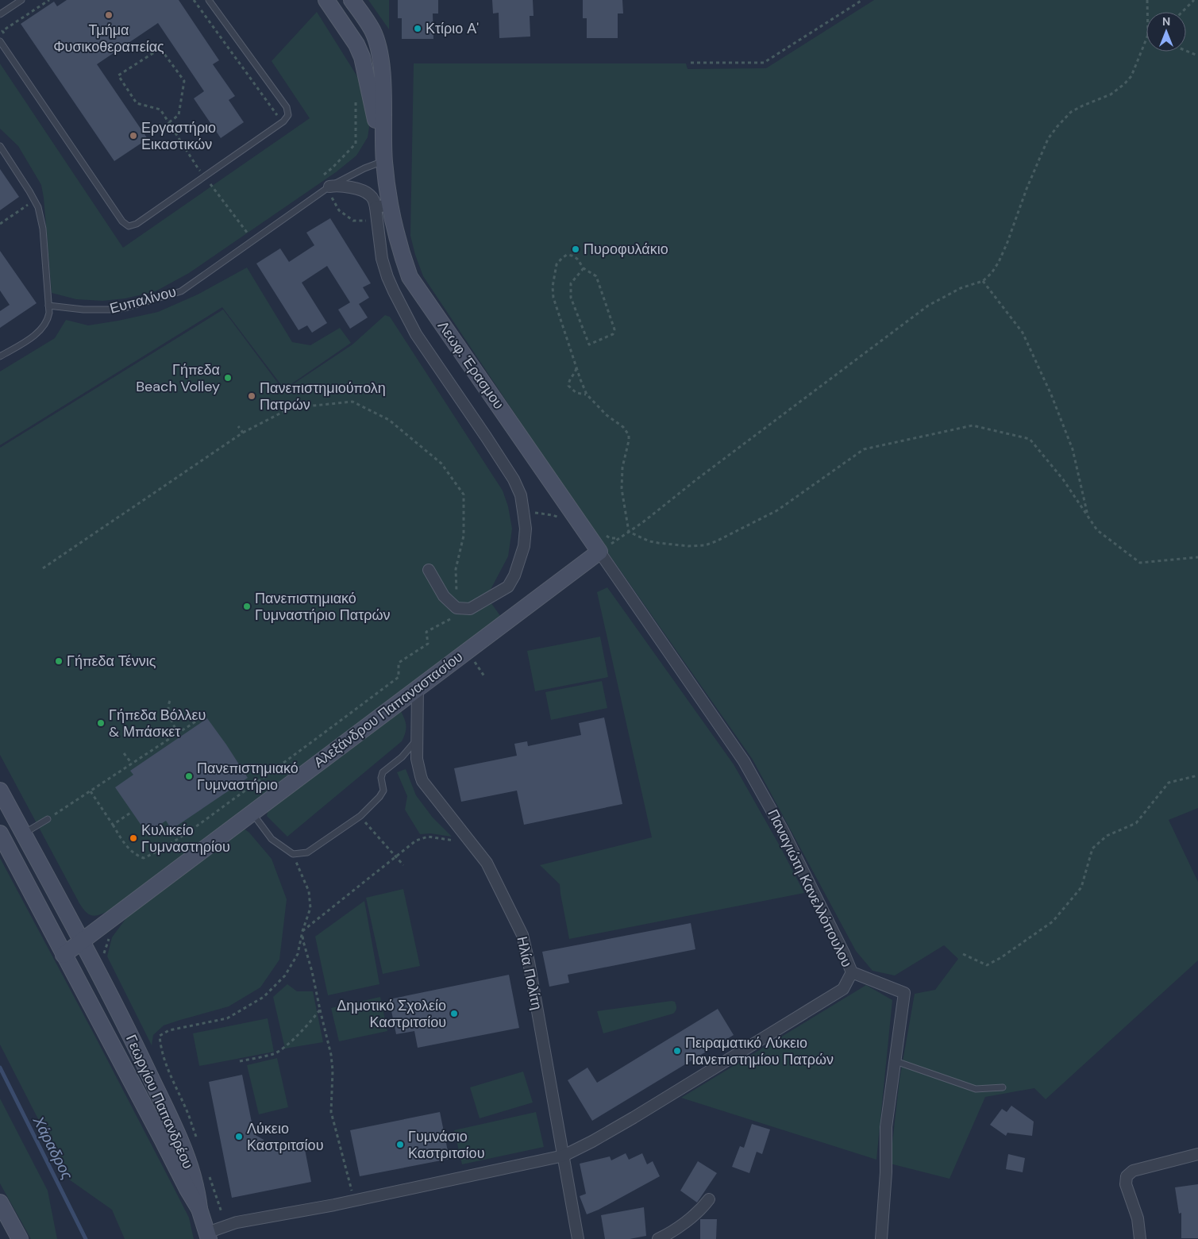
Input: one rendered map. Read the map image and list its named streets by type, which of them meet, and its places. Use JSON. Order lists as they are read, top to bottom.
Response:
{
  "streets": {
    "street": [
      "Λεωφ. Έρασμου",
      "Αλεξάνδρου Παπαναστασίου",
      "Παναγιώτη Κανελλόπουλου",
      "Ηλία Πολίτη",
      "Γεωργίου Παπανδρέου"
    ],
    "lane": ["Ευπαλίνου"]
  },
  "crossings": [
    ["Ευπαλίνου", "Λεωφ. Έρασμου"],
    ["Λεωφ. Έρασμου", "Αλεξάνδρου Παπαναστασίου"],
    ["Λεωφ. Έρασμου", "Παναγιώτη Κανελλόπουλου"],
    ["Αλεξάνδρου Παπαναστασίου", "Παναγιώτη Κανελλόπουλου"],
    ["Αλεξάνδρου Παπαναστασίου", "Ηλία Πολίτη"],
    ["Αλεξάνδρου Παπαναστασίου", "Γεωργίου Παπανδρέου"]
  ],
  "water": ["Χάραδρος"],
  "places": [
    "Τμήμα Φυσικοθεραπείας",
    "Κτίριο Α'",
    "Εργαστήριο Εικαστικών",
    "Πυροφυλάκιο",
    "Γήπεδα Beach Volley",
    "Πανεπιστημιούπολη Πατρών",
    "Πανεπιστημιακό Γυμναστήριο Πατρών",
    "Γήπεδα Τέννις",
    "Γήπεδα Βόλλευ & Μπάσκετ",
    "Πανεπιστημιακό Γυμναστήριο",
    "Κυλικείο Γυμναστηρίου",
    "Δημοτικό Σχολείο Καστριτσίου",
    "Πειραματικό Λύκειο Πανεπιστημίου Πατρών",
    "Λύκειο Καστριτσίου",
    "Γυμνάσιο Καστριτσίου"
  ],
  "north": "top"
}
